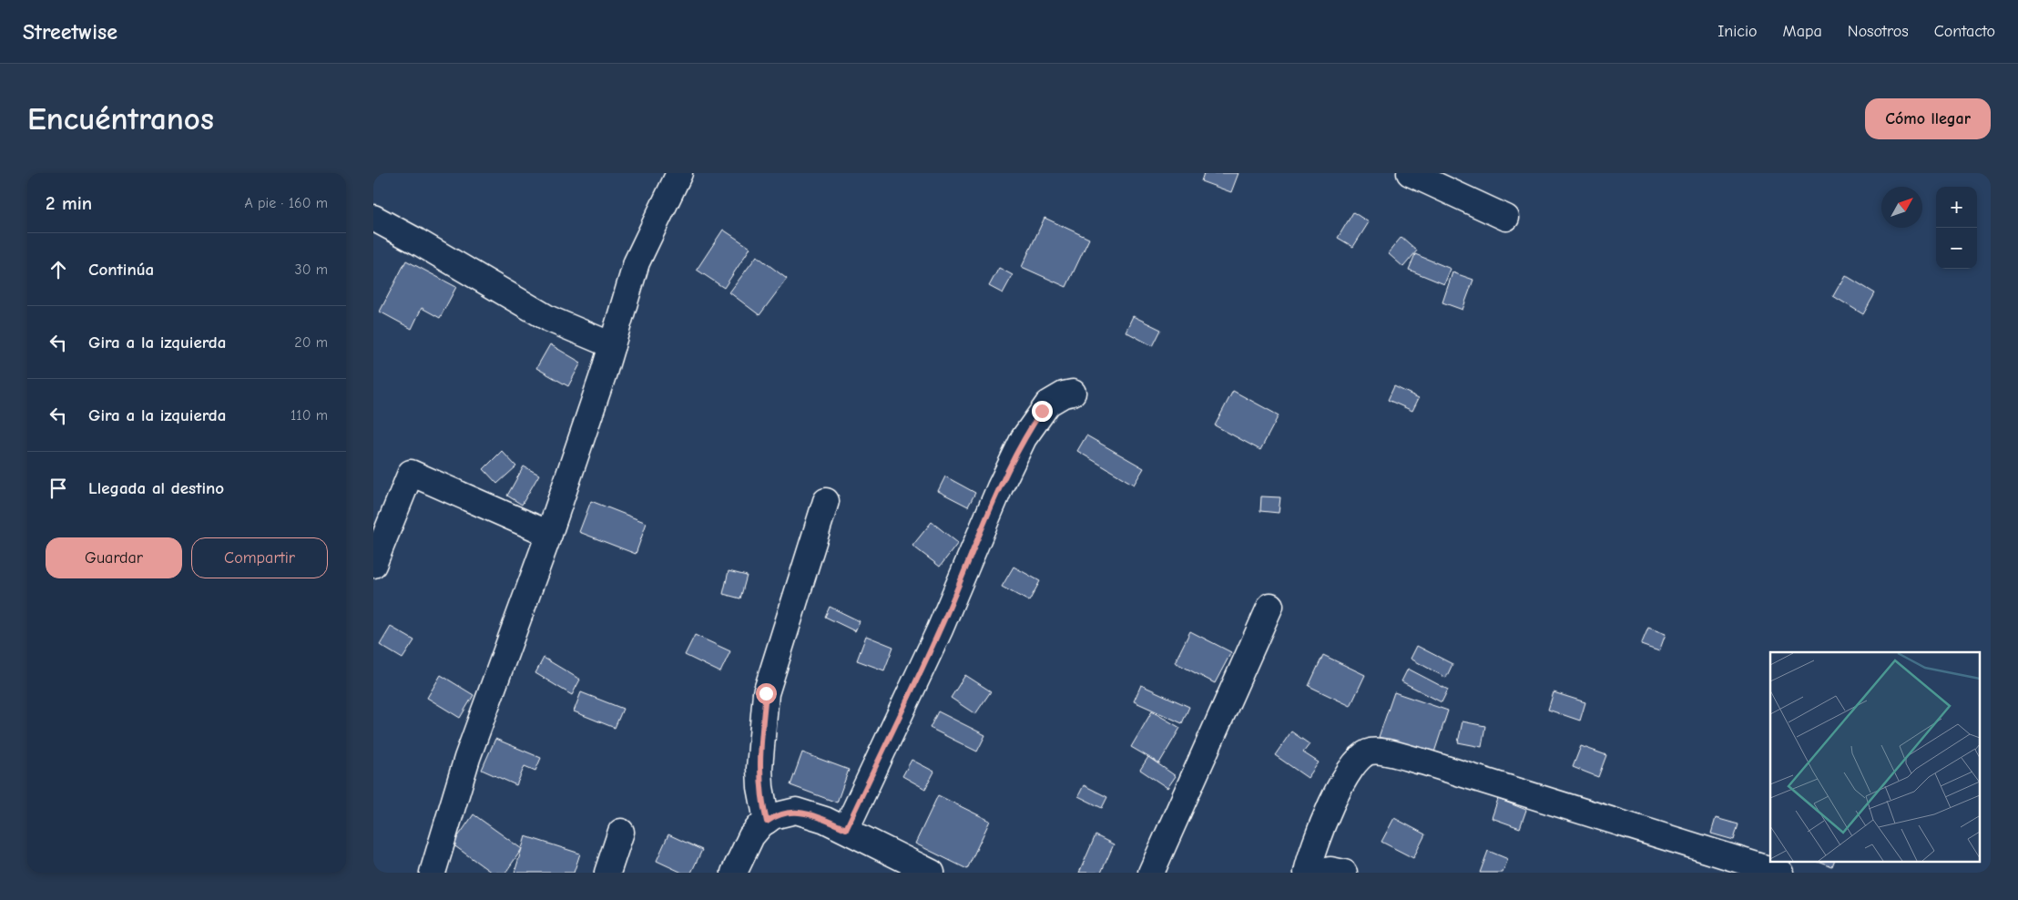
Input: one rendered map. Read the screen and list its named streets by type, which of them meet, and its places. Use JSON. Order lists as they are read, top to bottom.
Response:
{
  "north": "top right",
  "page": {
    "header": "Streetwise",
    "nav": [
      "Inicio",
      "Mapa",
      "Nosotros",
      "Contacto"
    ],
    "buttons": [
      "Cómo llegar",
      ["Guardar", "Compartir"]
    ],
    "title": "Encuéntranos",
    "heading": ["2 min", "A pie · 160 m"],
    "map_buttons": ["+", "−"],
    "list": [
      ["Continúa", "30 m"],
      ["Gira a la izquierda", "20 m"],
      ["Gira a la izquierda", "110 m"],
      "Llegada al destino"
    ]
  }
}
